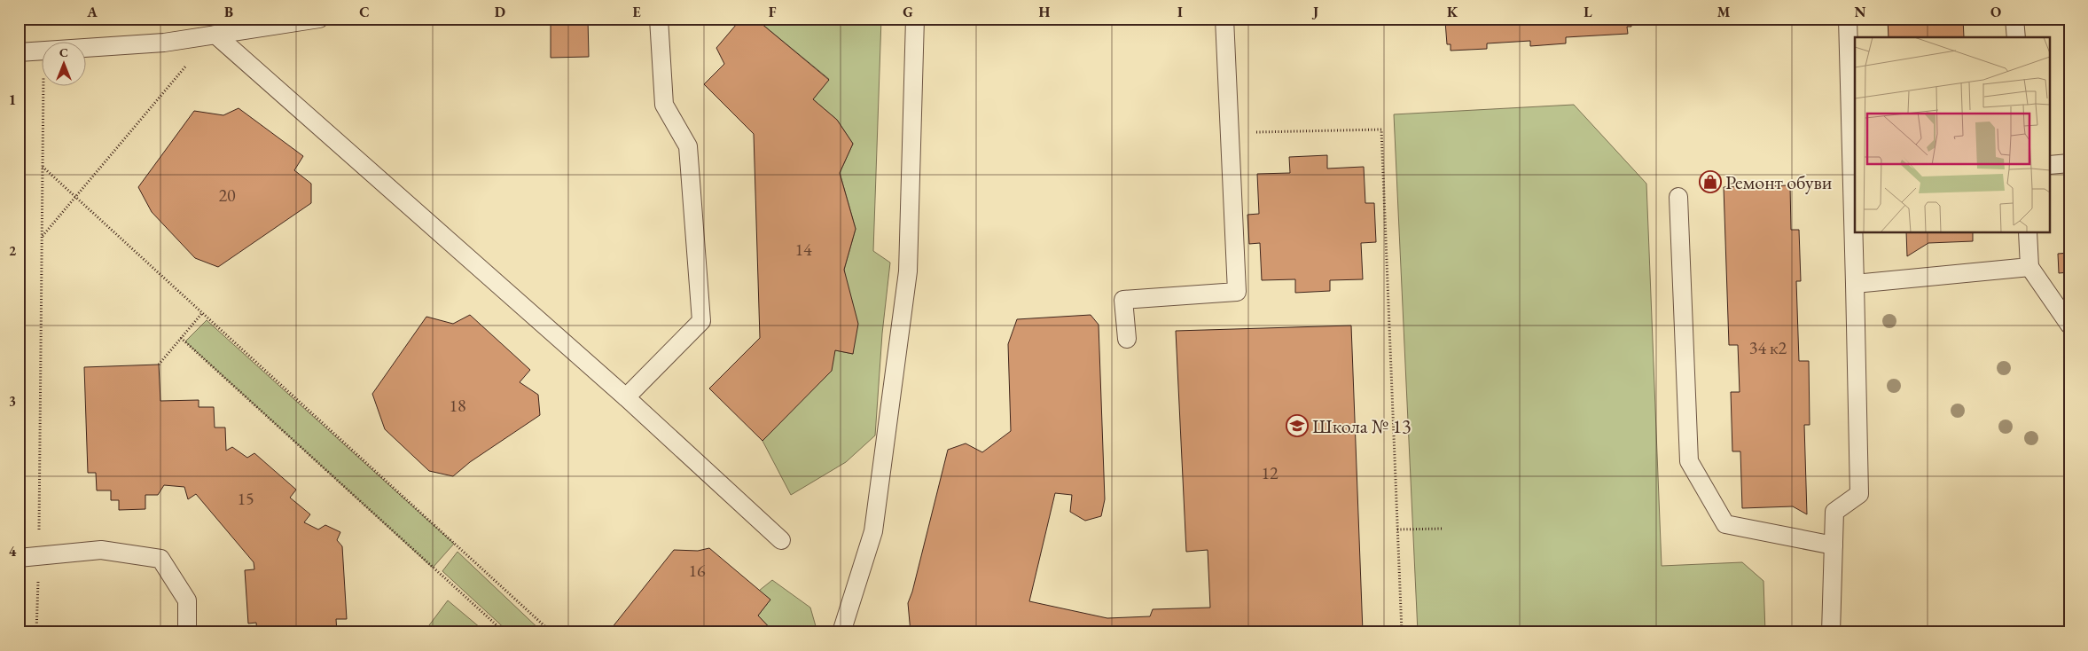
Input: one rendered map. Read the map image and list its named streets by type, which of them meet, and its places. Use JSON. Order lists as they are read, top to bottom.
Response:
{
  "places": {
    "shop": ["Ремонт обуви"],
    "school or university": ["Школа № 13"]
  },
  "house_numbers": [
    "20",
    "14",
    "34 к2",
    "18",
    "12",
    "15",
    "16"
  ],
  "north": "top",
  "grid": {
    "columns": [
      "A",
      "B",
      "C",
      "D",
      "E",
      "F",
      "G",
      "H",
      "I",
      "J",
      "K",
      "L",
      "M",
      "N",
      "O"
    ],
    "rows": [
      "1",
      "2",
      "3",
      "4"
    ]
  }
}
